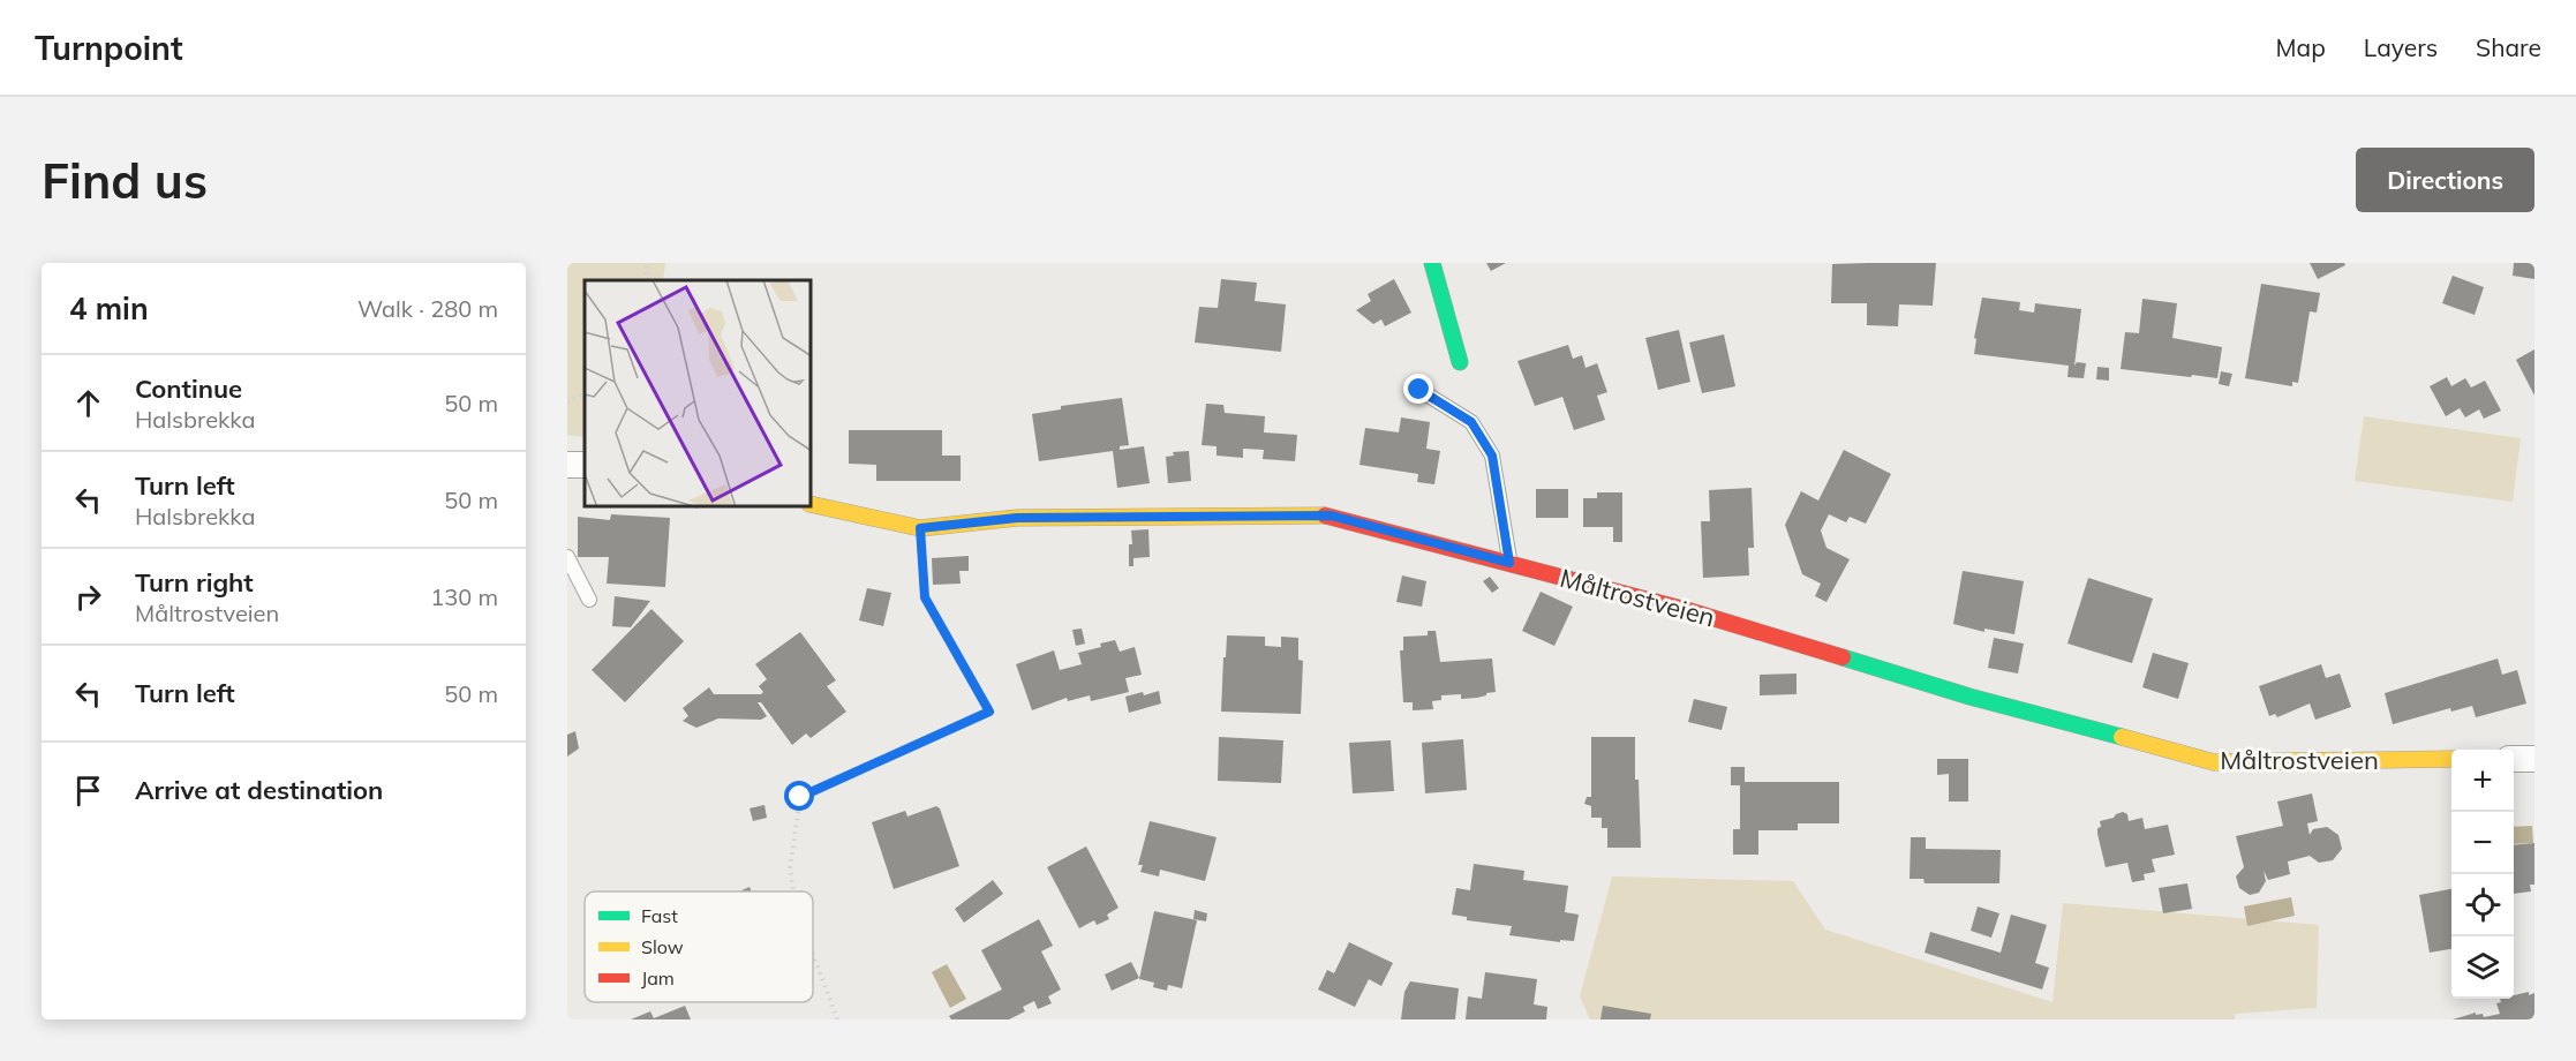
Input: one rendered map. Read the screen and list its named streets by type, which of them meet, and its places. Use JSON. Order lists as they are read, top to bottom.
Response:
{
  "streets": {
    "street": ["Måltrostveien"]
  },
  "legend": ["Fast", "Slow", "Jam"],
  "page": {
    "header": "Turnpoint",
    "nav": ["Map", "Layers", "Share"],
    "buttons": "Directions",
    "title": "Find us",
    "heading": ["4 min", "Walk · 280 m"],
    "list": [
      ["Continue", "Halsbrekka", "50 m"],
      ["Turn left", "Halsbrekka", "50 m"],
      ["Turn right", "Måltrostveien", "130 m"],
      ["Turn left", "50 m"],
      "Arrive at destination"
    ],
    "map_buttons": ["+", "−"]
  }
}
